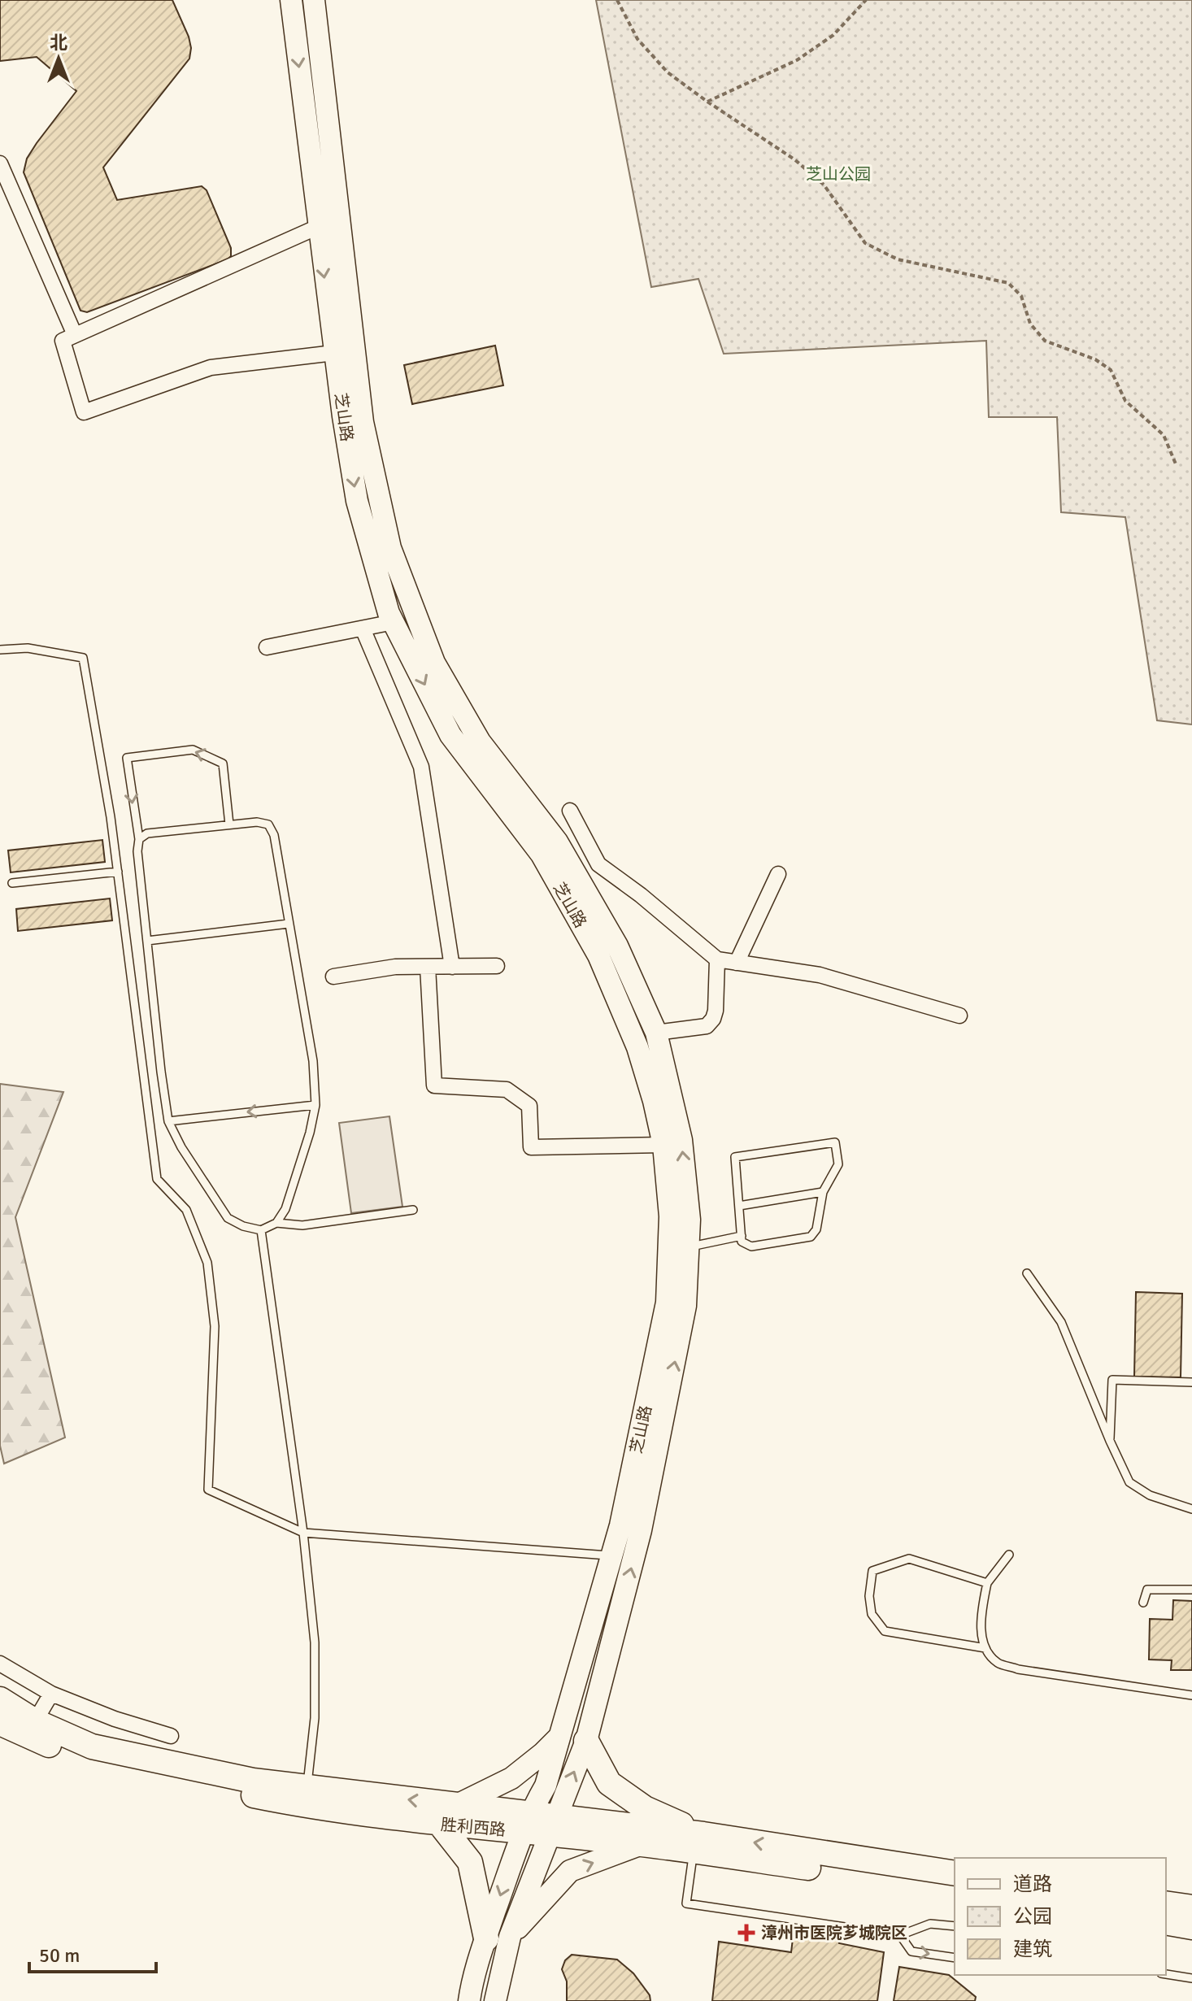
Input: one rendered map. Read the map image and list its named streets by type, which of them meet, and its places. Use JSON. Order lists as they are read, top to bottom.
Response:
{
  "streets": {
    "main road": ["芝山路", "胜利西路"]
  },
  "crossings": [
    ["芝山路", "胜利西路"]
  ],
  "parks": ["芝山公园"],
  "places": {
    "health": ["漳州市医院芗城院区"]
  },
  "legend": ["道路", "公园", "建筑"],
  "scale_bar": "50 m",
  "north": "top"
}
